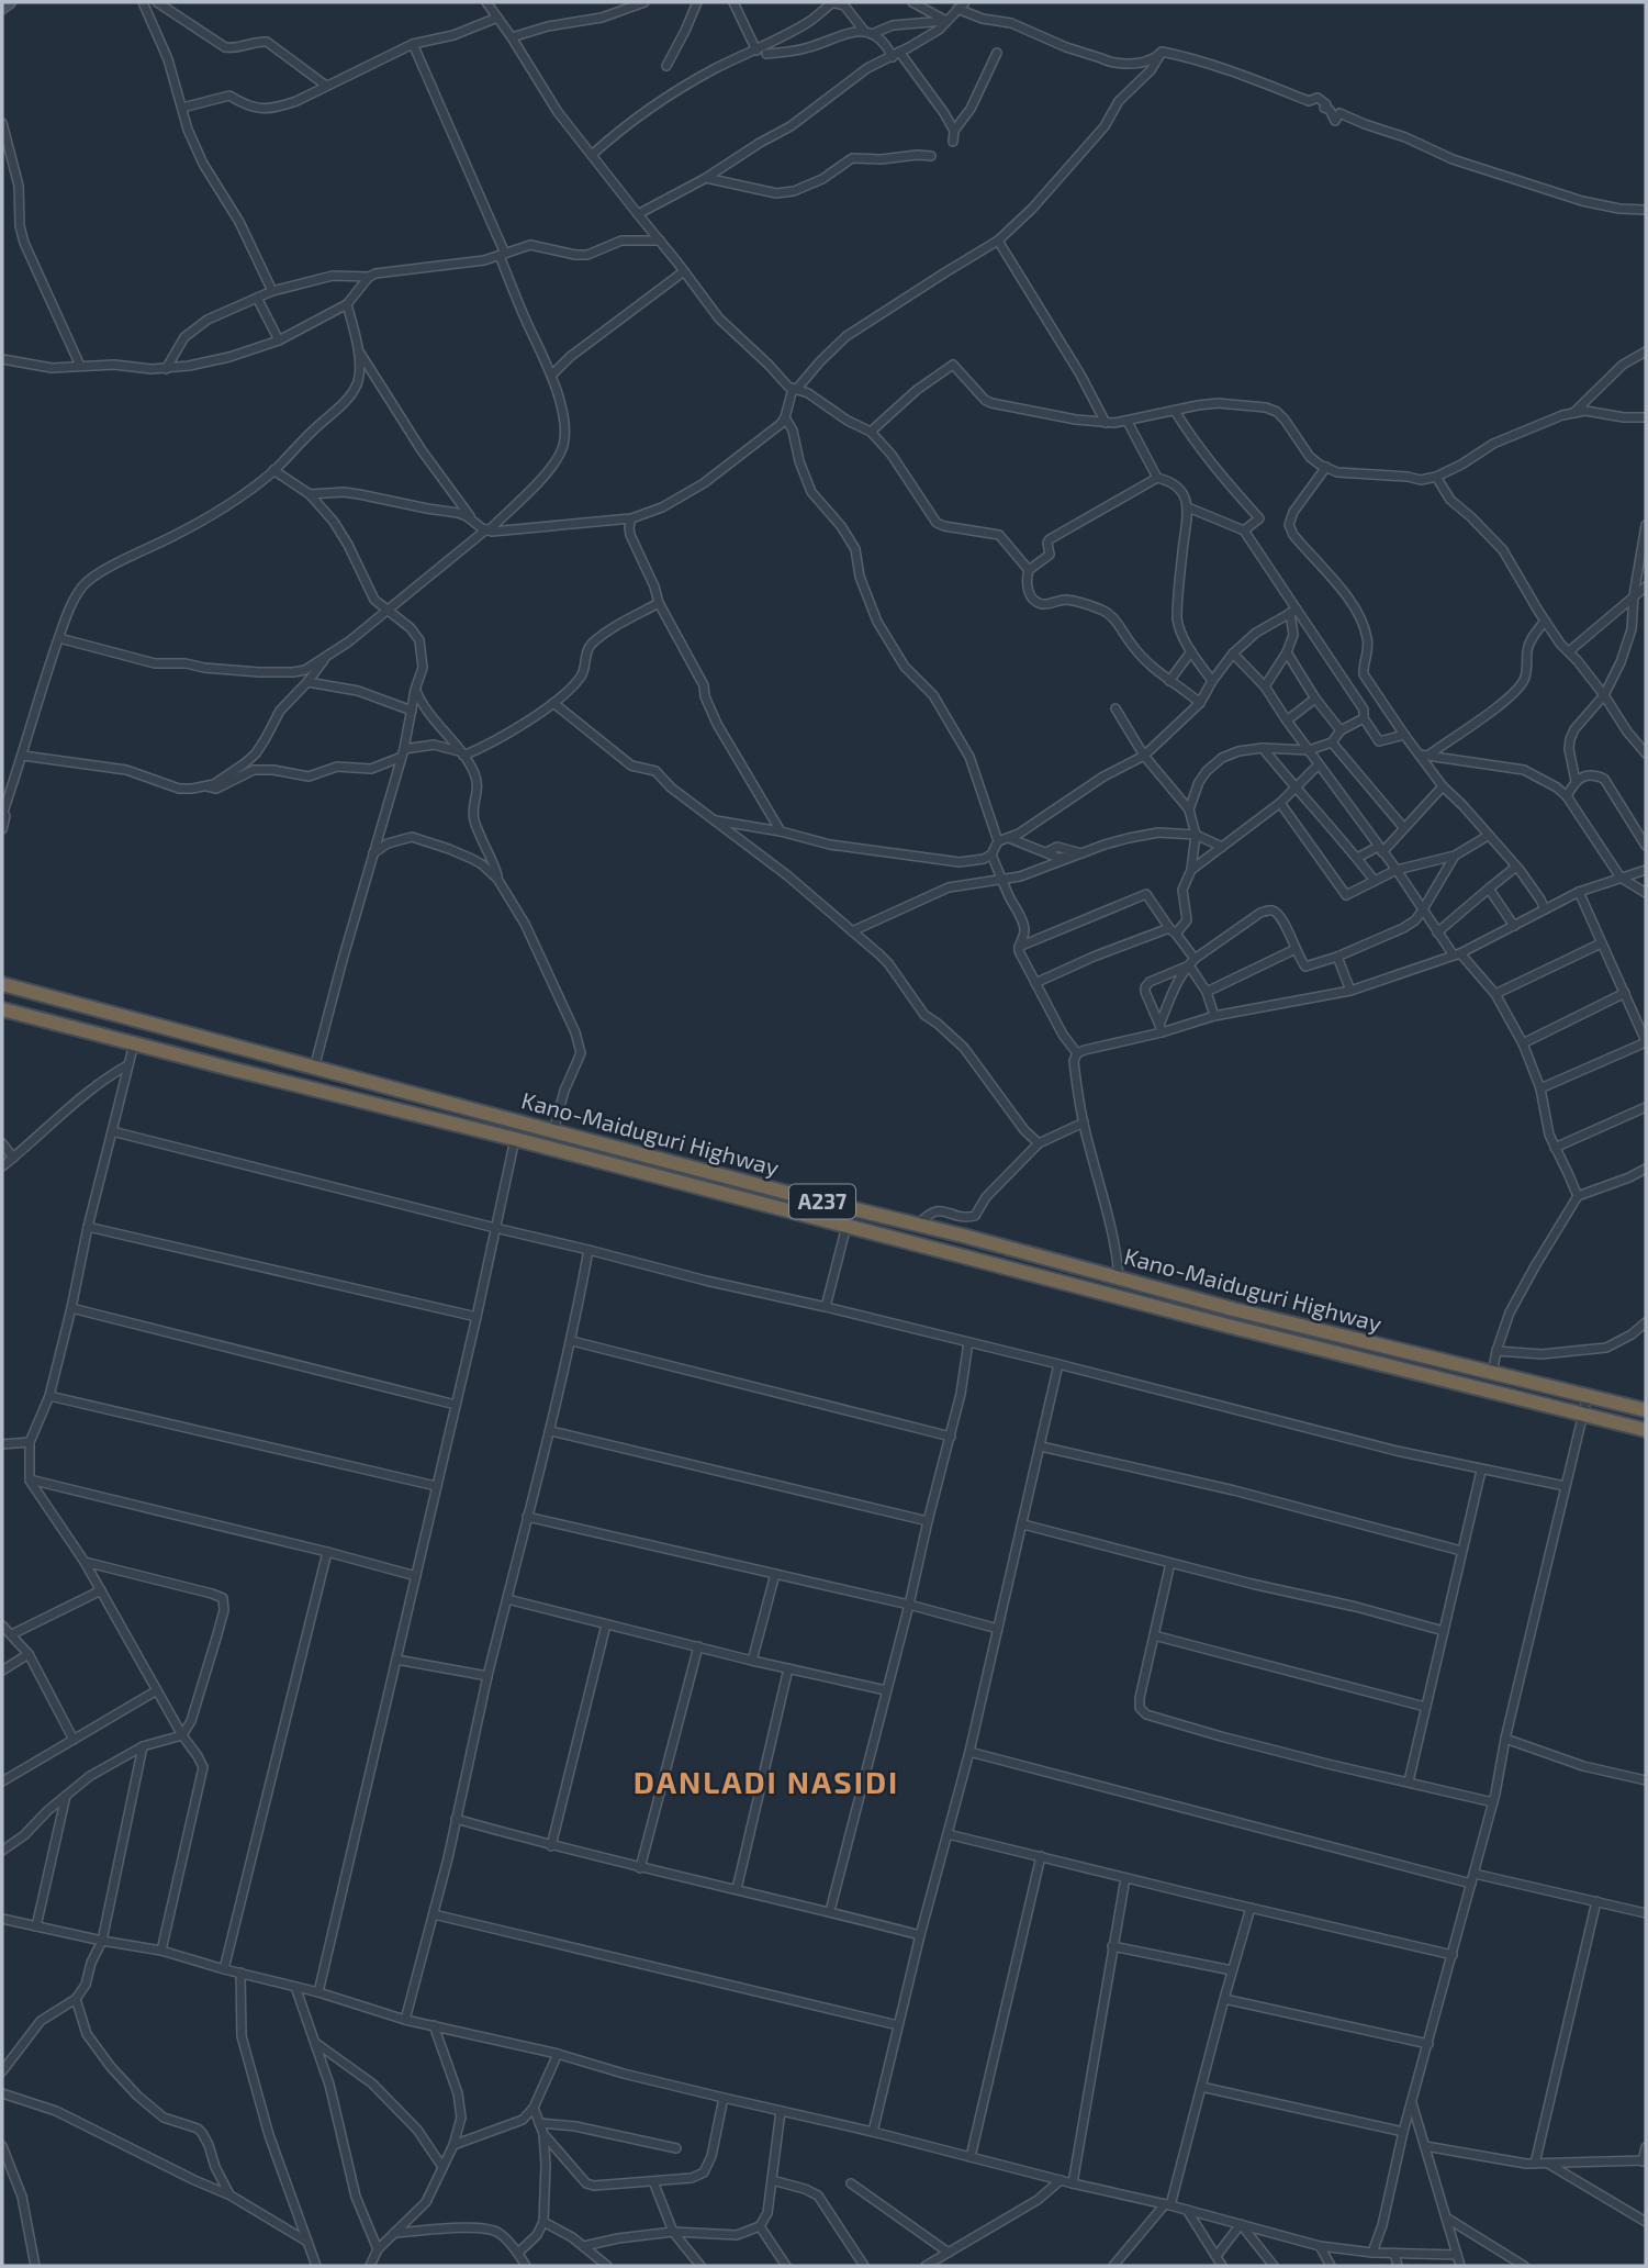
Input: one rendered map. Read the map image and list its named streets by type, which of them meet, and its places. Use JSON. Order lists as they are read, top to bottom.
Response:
{
  "streets": {
    "highway": ["Kano-Maiduguri Highway", "A237"]
  },
  "districts": ["DANLADI NASIDI"]
}
